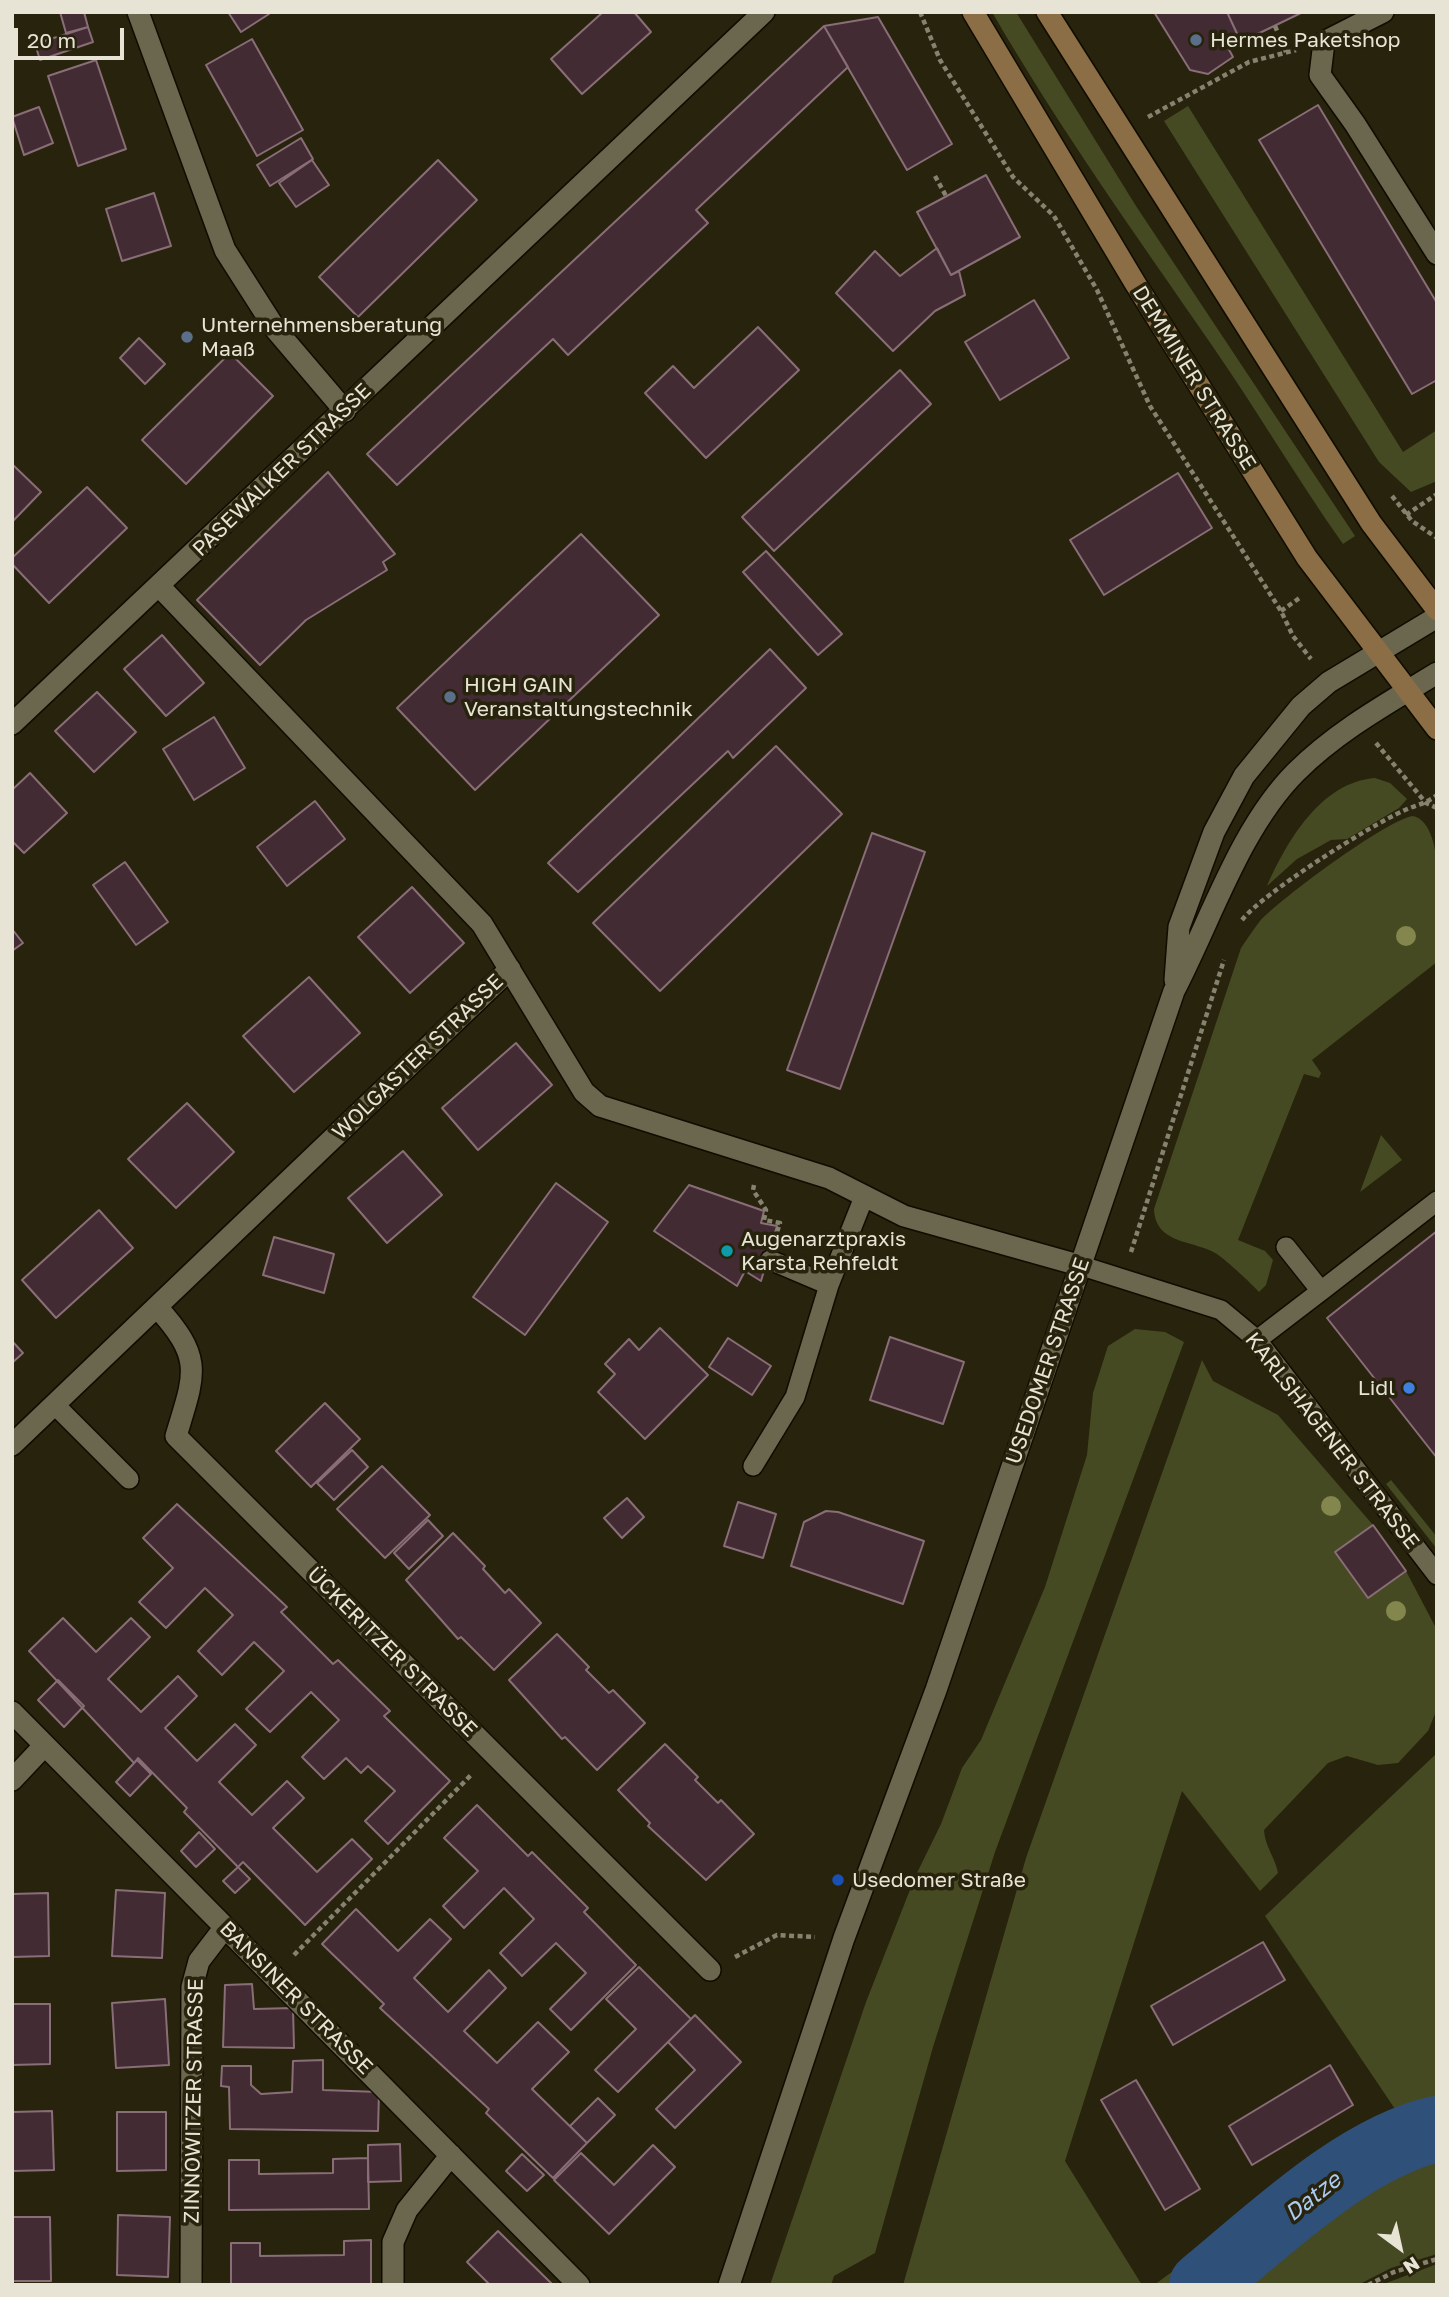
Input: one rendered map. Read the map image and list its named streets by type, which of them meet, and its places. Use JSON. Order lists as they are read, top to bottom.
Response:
{
  "streets": {
    "main road": ["DEMMINER STRASSE"],
    "street": [
      "PASEWALKER STRASSE",
      "WOLGASTER STRASSE",
      "USEDOMER STRASSE",
      "KARLSHAGENER STRASSE",
      "ÜCKERITZER STRASSE",
      "BANSINER STRASSE",
      "ZINNOWITZER STRASSE"
    ]
  },
  "crossings": [
    ["DEMMINER STRASSE", "USEDOMER STRASSE"],
    ["PASEWALKER STRASSE", "WOLGASTER STRASSE"],
    ["WOLGASTER STRASSE", "KARLSHAGENER STRASSE"],
    ["WOLGASTER STRASSE", "ÜCKERITZER STRASSE"],
    ["USEDOMER STRASSE", "KARLSHAGENER STRASSE"],
    ["BANSINER STRASSE", "ZINNOWITZER STRASSE"]
  ],
  "water": ["Datze"],
  "places": [
    "Hermes Paketshop",
    "Unternehmensberatung Maaß",
    "HIGH GAIN Veranstaltungstechnik",
    "Augenarztpraxis Karsta Rehfeldt",
    "Lidl",
    "Usedomer Straße"
  ],
  "scale_bar": "20 m",
  "north": "bottom right"
}
